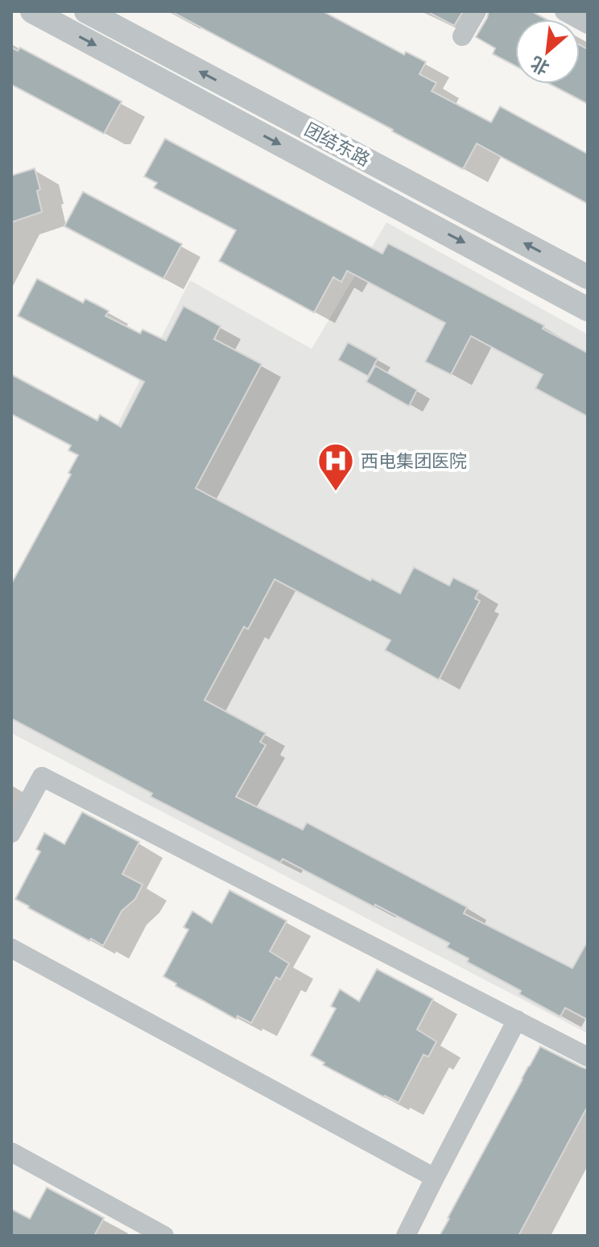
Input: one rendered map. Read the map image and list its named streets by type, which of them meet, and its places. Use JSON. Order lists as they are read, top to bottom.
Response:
{
  "streets": {
    "street": ["团结东路"]
  },
  "places": {
    "hospital": ["西电集团医院"]
  },
  "north": "bottom left"
}
